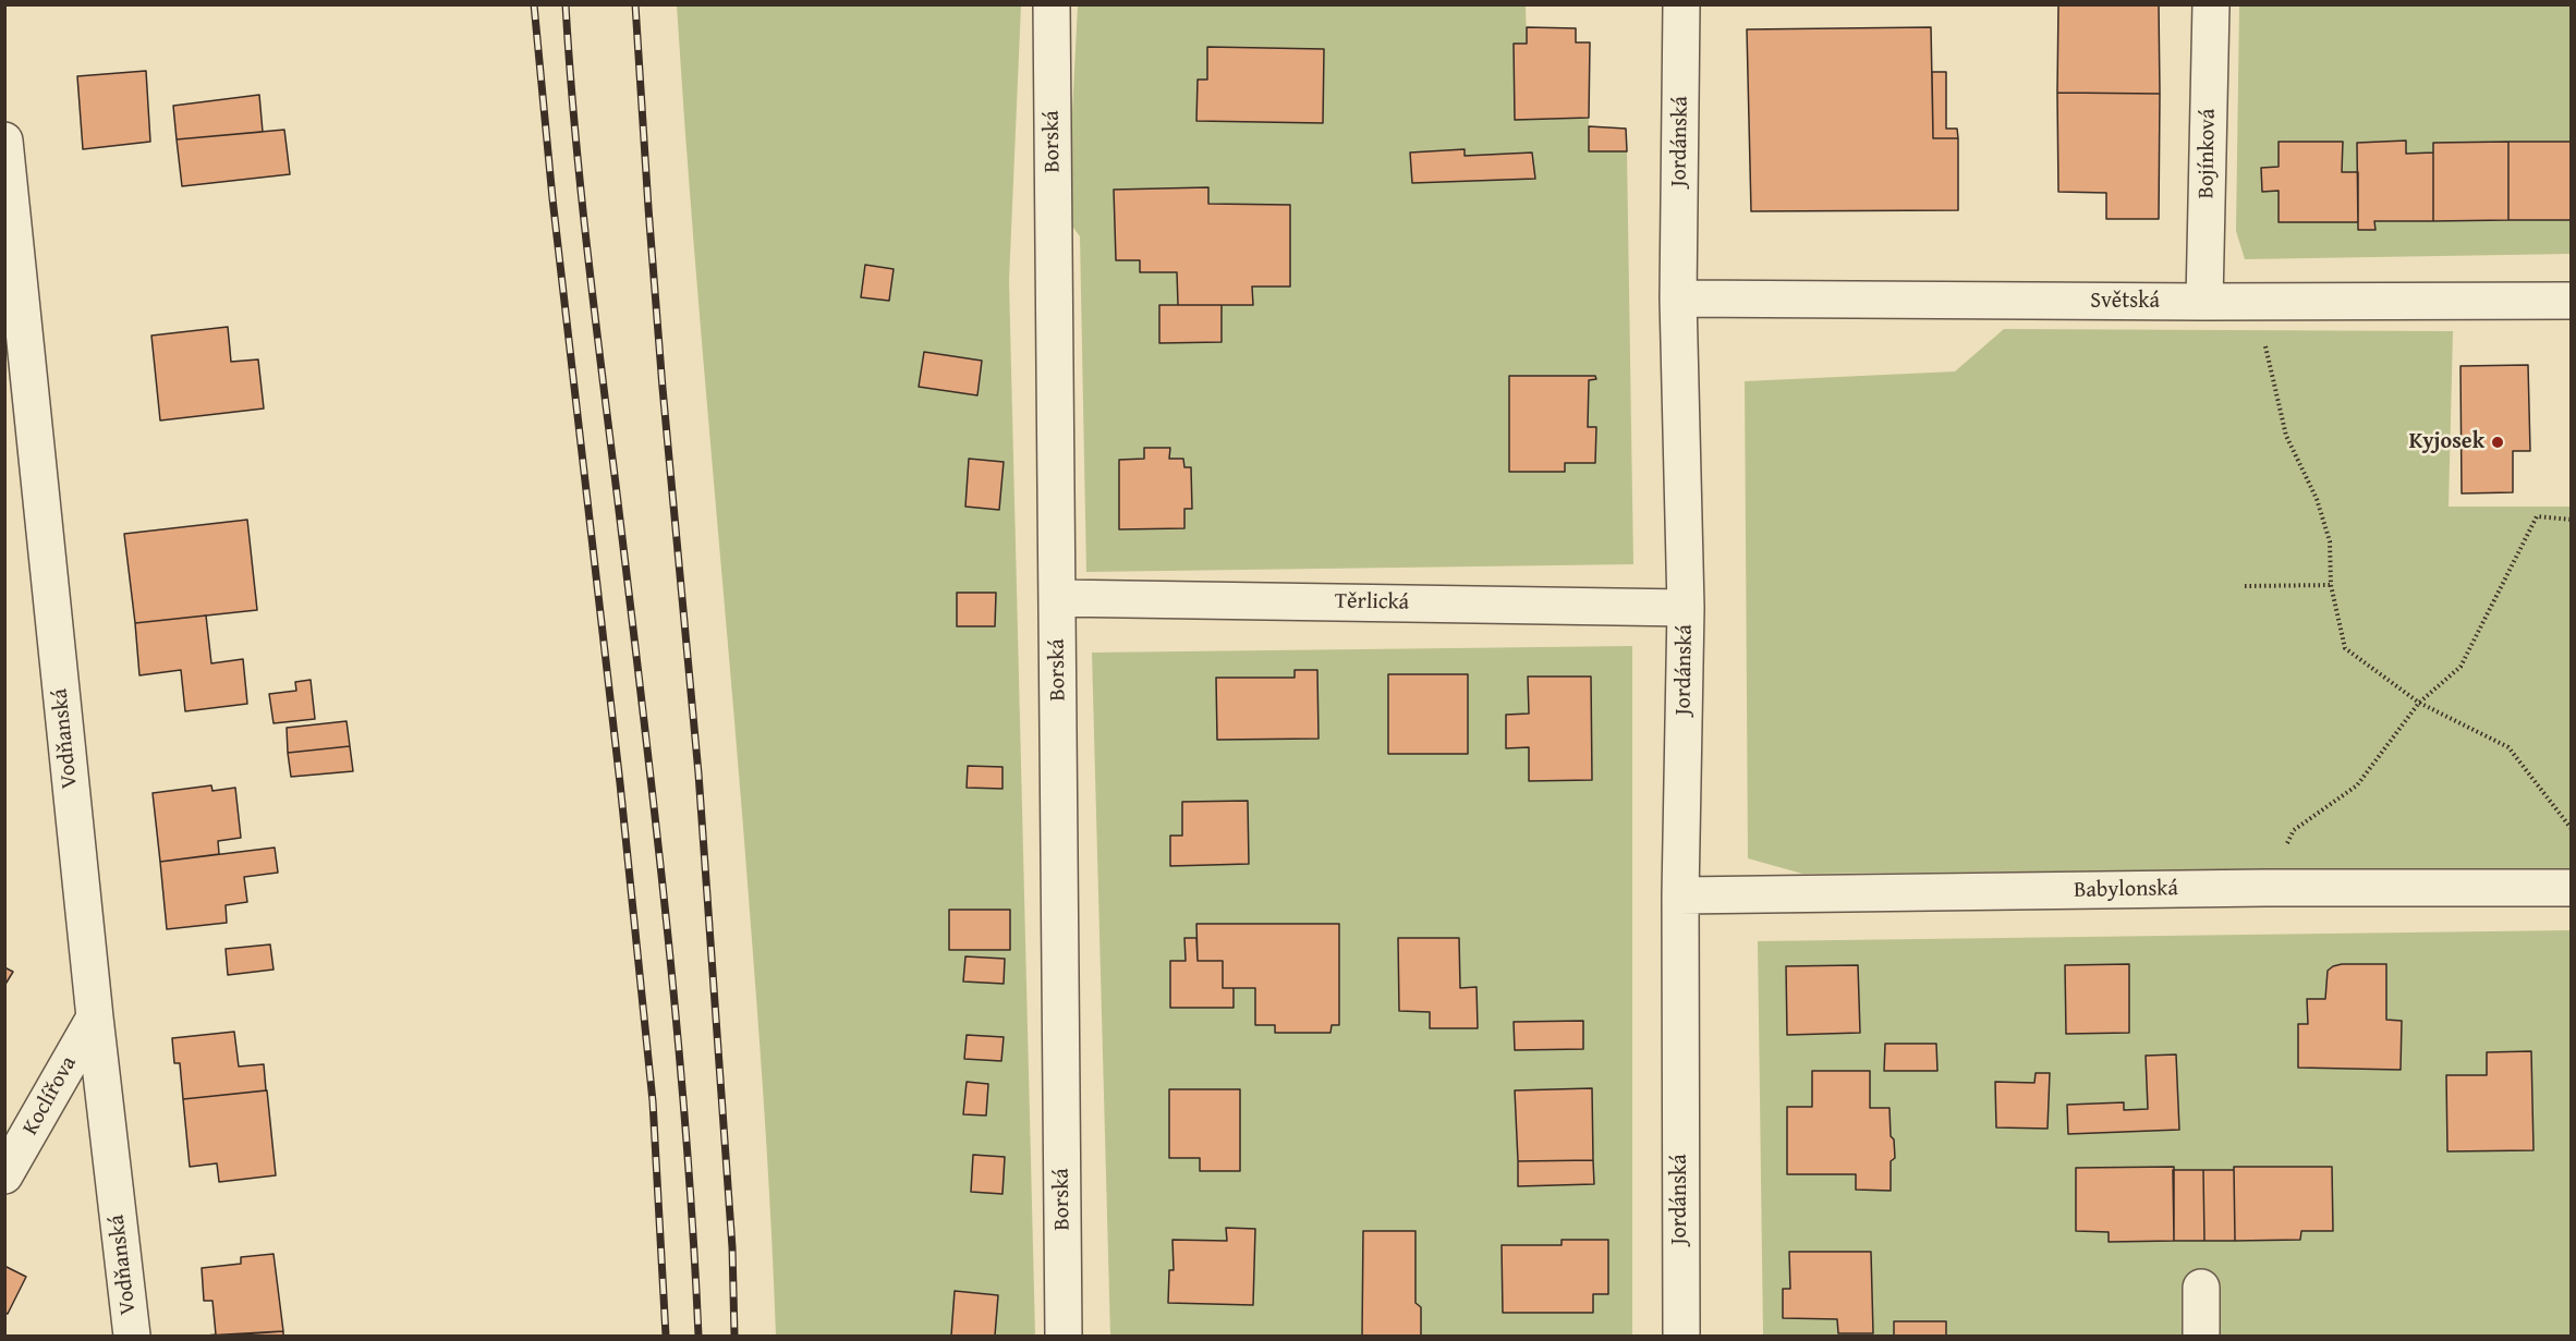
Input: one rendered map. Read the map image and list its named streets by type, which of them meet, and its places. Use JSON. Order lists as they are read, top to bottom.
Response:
{
  "streets": {
    "street": [
      "Borská",
      "Jordánská",
      "Bojínková",
      "Světská",
      "Těrlická",
      "Vodňanská",
      "Babylonská",
      "Koclířova"
    ]
  },
  "crossings": [
    ["Borská", "Těrlická"],
    ["Jordánská", "Světská"],
    ["Jordánská", "Těrlická"],
    ["Jordánská", "Babylonská"],
    ["Bojínková", "Světská"],
    ["Vodňanská", "Koclířova"]
  ],
  "places": ["Kyjosek"]
}
